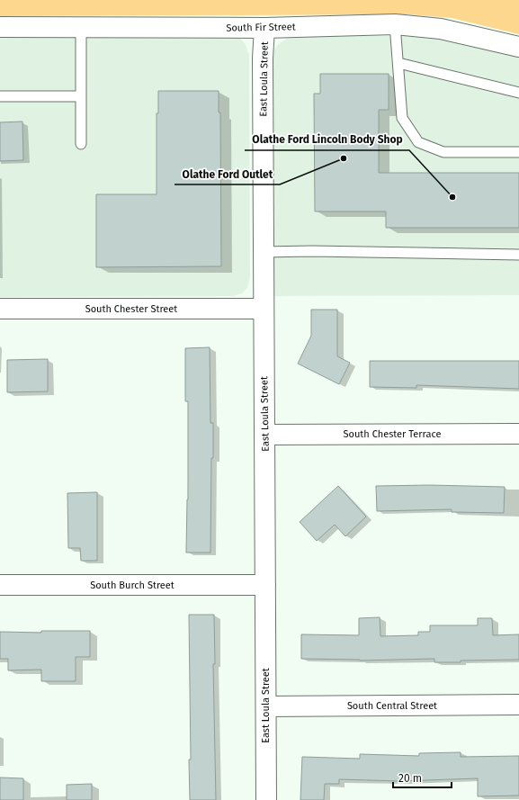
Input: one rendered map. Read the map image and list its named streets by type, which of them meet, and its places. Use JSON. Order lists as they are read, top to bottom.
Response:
{
  "streets": {
    "street": [
      "South Fir Street",
      "East Loula Street",
      "South Chester Street",
      "South Chester Terrace",
      "South Burch Street",
      "South Central Street"
    ]
  },
  "crossings": [
    ["South Fir Street", "East Loula Street"],
    ["East Loula Street", "South Chester Street"],
    ["East Loula Street", "South Chester Terrace"],
    ["East Loula Street", "South Burch Street"],
    ["East Loula Street", "South Central Street"]
  ],
  "places": ["Olathe Ford Outlet", "Olathe Ford Lincoln Body Shop"],
  "scale_bar": "20 m"
}
